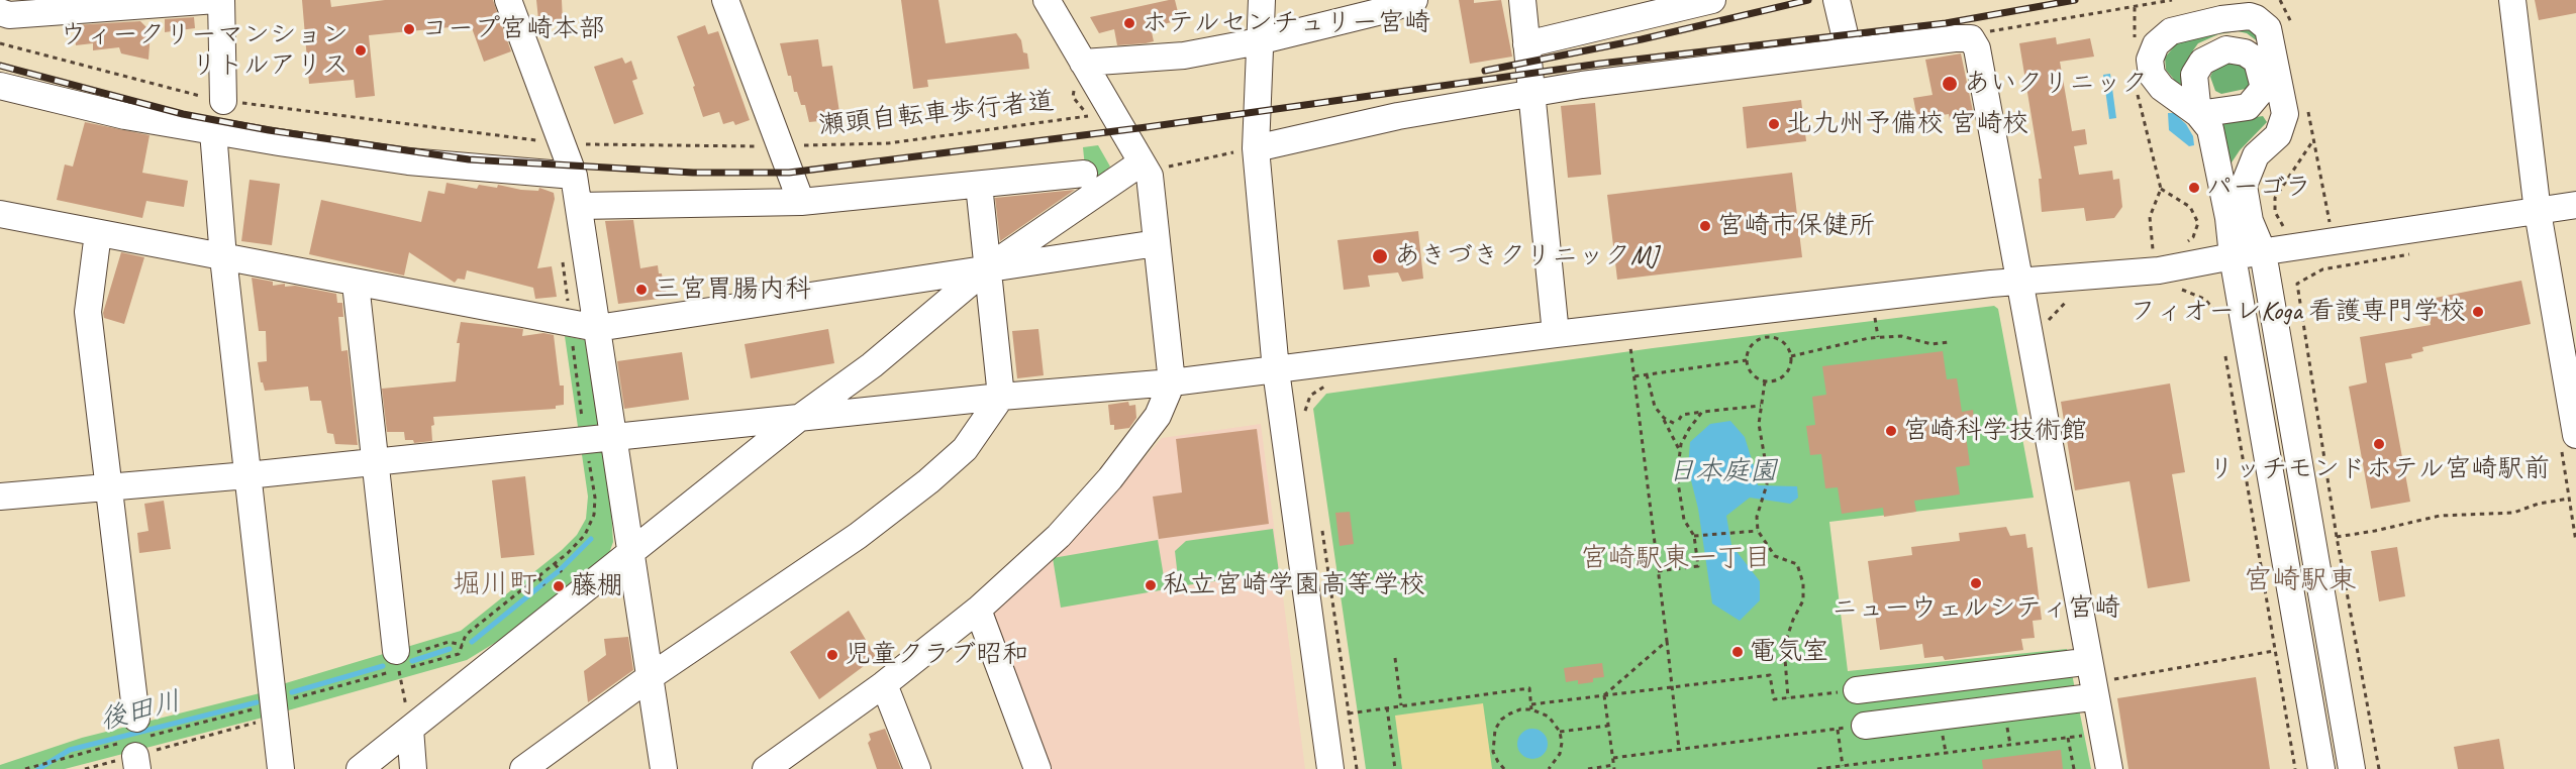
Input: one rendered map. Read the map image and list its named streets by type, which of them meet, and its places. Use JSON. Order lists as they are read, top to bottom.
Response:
{
  "streets": {
    "path": ["瀬頭自転車歩行者道"]
  },
  "districts": ["宮崎駅東一丁目", "宮崎駅東", "堀川町"],
  "water": ["日本庭園", "後田川"],
  "places": [
    "ホテルセンチュリー宮崎",
    "コープ宮崎本部",
    "ウィークリーマンション リトルアリス",
    "あいクリニック",
    "北九州予備校 宮崎校",
    "パーゴラ",
    "宮崎市保健所",
    "あきづきクリニックMJ",
    "三宮胃腸内科",
    "フィオーレKoga 看護専門学校",
    "宮崎科学技術館",
    "リッチモンドホテル宮崎駅前",
    "ニューウェルシティ宮崎",
    "私立宮崎学園高等学校",
    "藤棚",
    "電気室",
    "児童クラブ昭和"
  ]
}
